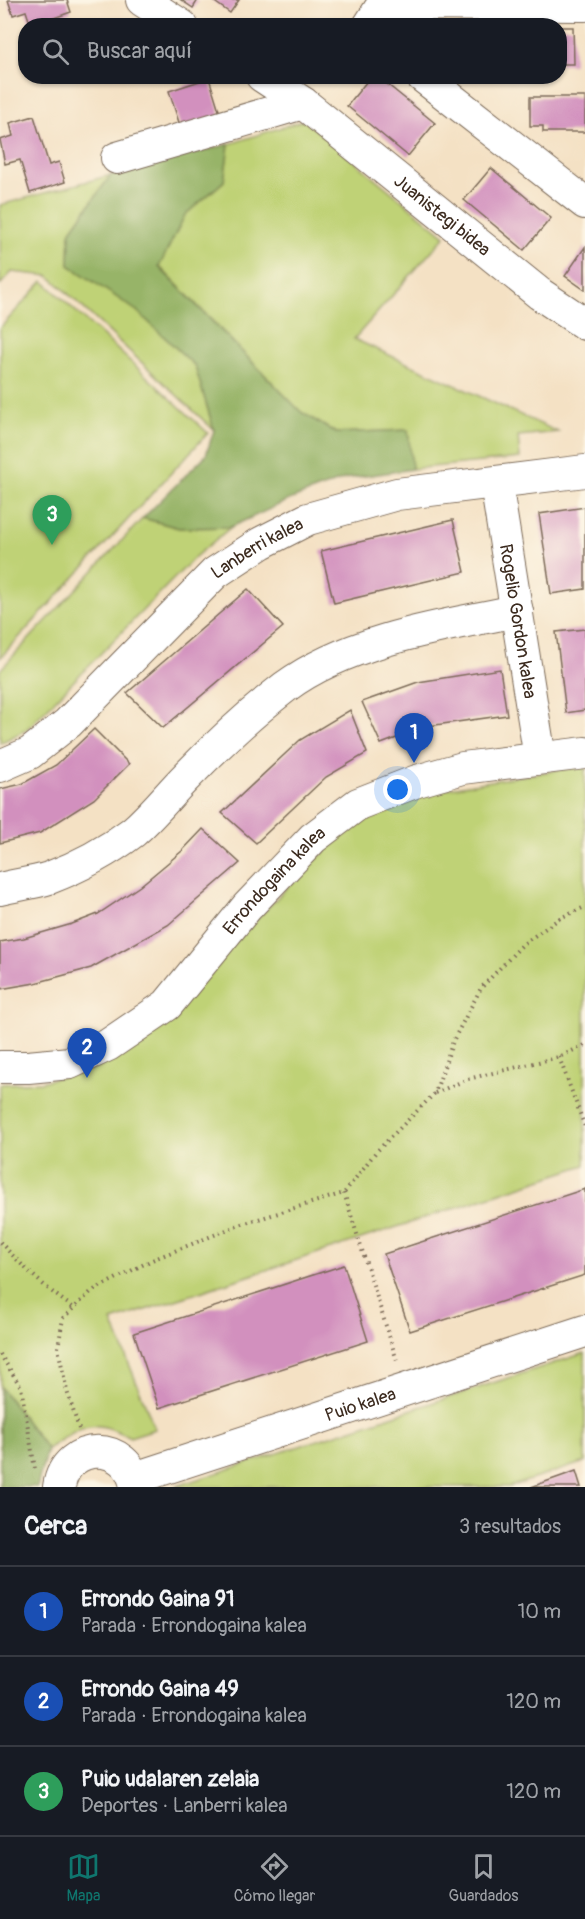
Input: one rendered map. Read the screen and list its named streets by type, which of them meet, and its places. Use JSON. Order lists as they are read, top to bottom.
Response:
{
  "streets": {
    "street": [
      "Juanistegi bidea",
      "Lanberri kalea",
      "Rogelio Gordon kalea",
      "Errondogaina kalea",
      "Puio kalea"
    ]
  },
  "crossings": [
    ["Lanberri kalea", "Rogelio Gordon kalea"],
    ["Rogelio Gordon kalea", "Errondogaina kalea"]
  ],
  "page": {
    "search": "Buscar aquí",
    "pins": ["3", "1", "2"],
    "heading": ["Cerca", "3 resultados"],
    "list": [
      {
        "mark": "1",
        "name": "Errondo Gaina 91",
        "note": "Parada · Errondogaina kalea",
        "value": "10 m"
      },
      {
        "mark": "2",
        "name": "Errondo Gaina 49",
        "note": "Parada · Errondogaina kalea",
        "value": "120 m"
      },
      {
        "mark": "3",
        "name": "Puio udalaren zelaia",
        "note": "Deportes · Lanberri kalea",
        "value": "120 m"
      }
    ],
    "nav": ["Mapa", "Cómo llegar", "Guardados"]
  }
}
